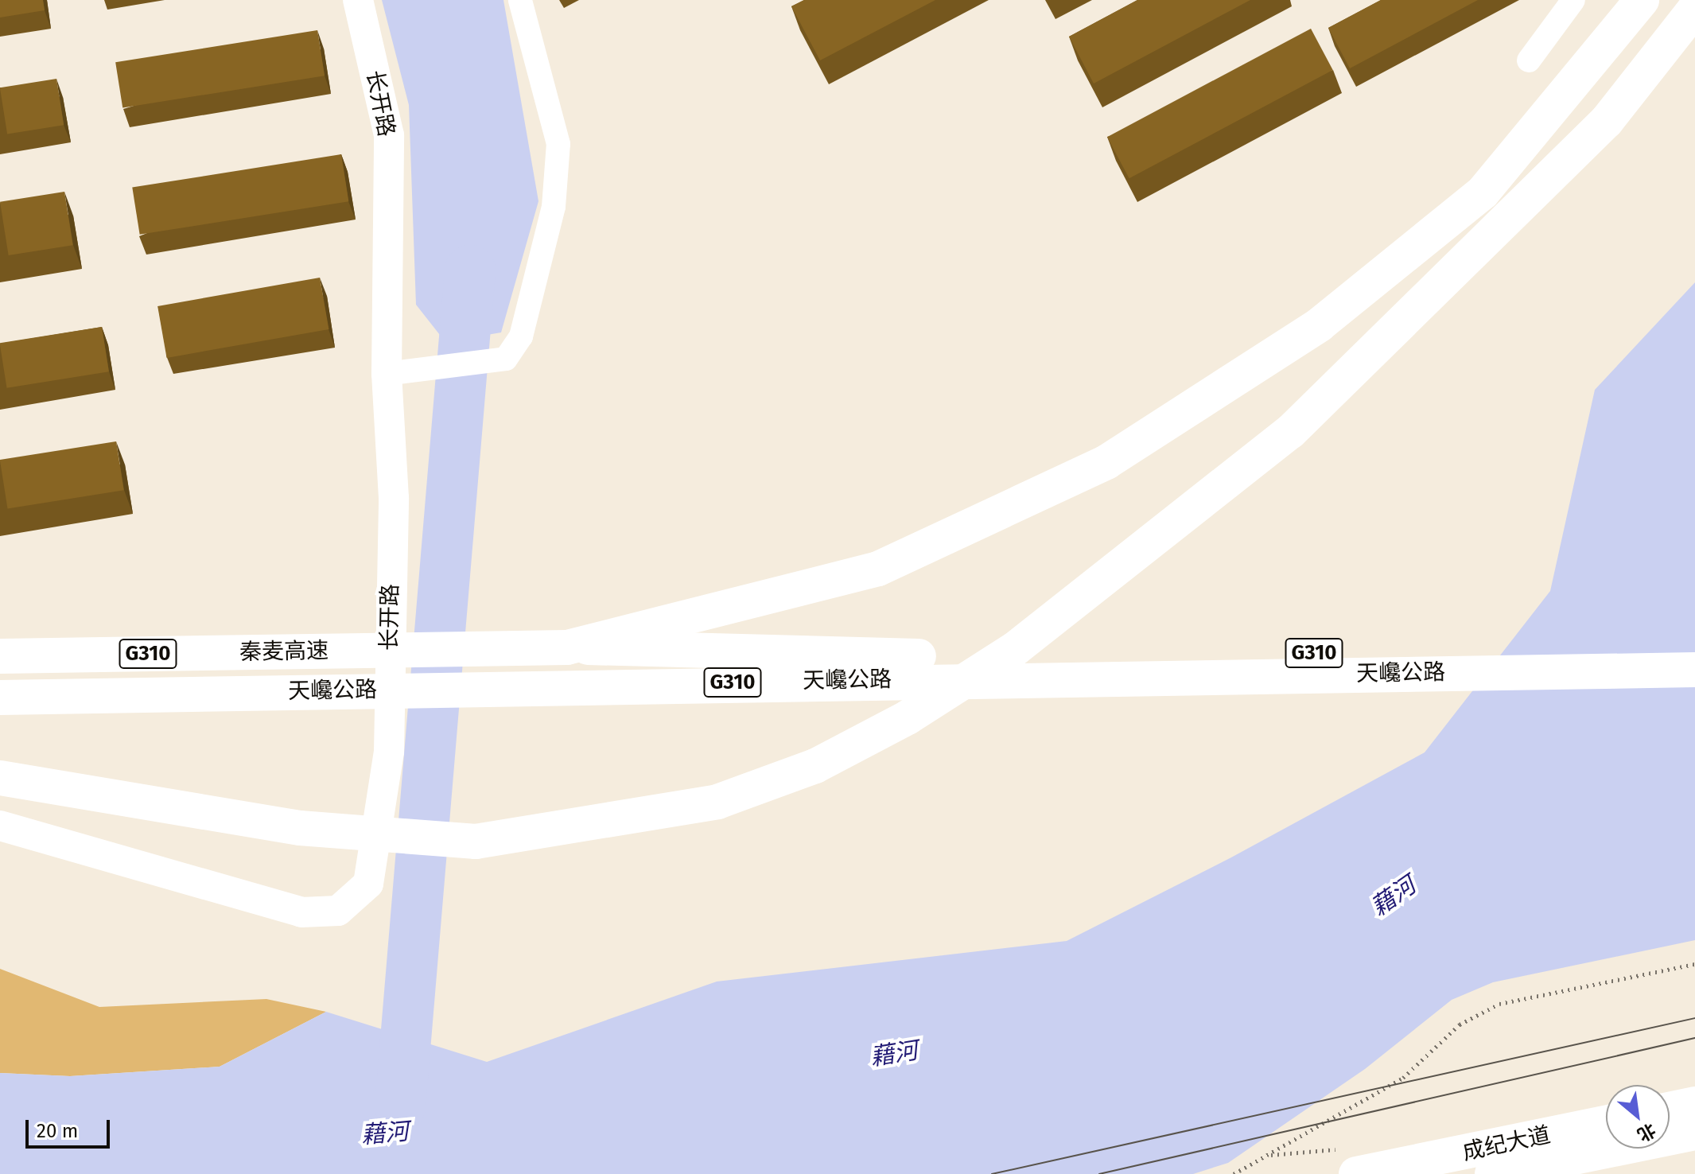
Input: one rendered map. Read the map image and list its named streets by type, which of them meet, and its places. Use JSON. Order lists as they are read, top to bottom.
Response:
{
  "streets": {
    "main road": [
      "秦麦高速",
      "G310",
      "天巉公路",
      "成纪大道"
    ],
    "street": ["长开路"]
  },
  "crossings": [
    ["秦麦高速", "天巉公路"]
  ],
  "water": ["藉河"],
  "scale_bar": "20 m",
  "north": "bottom right"
}
